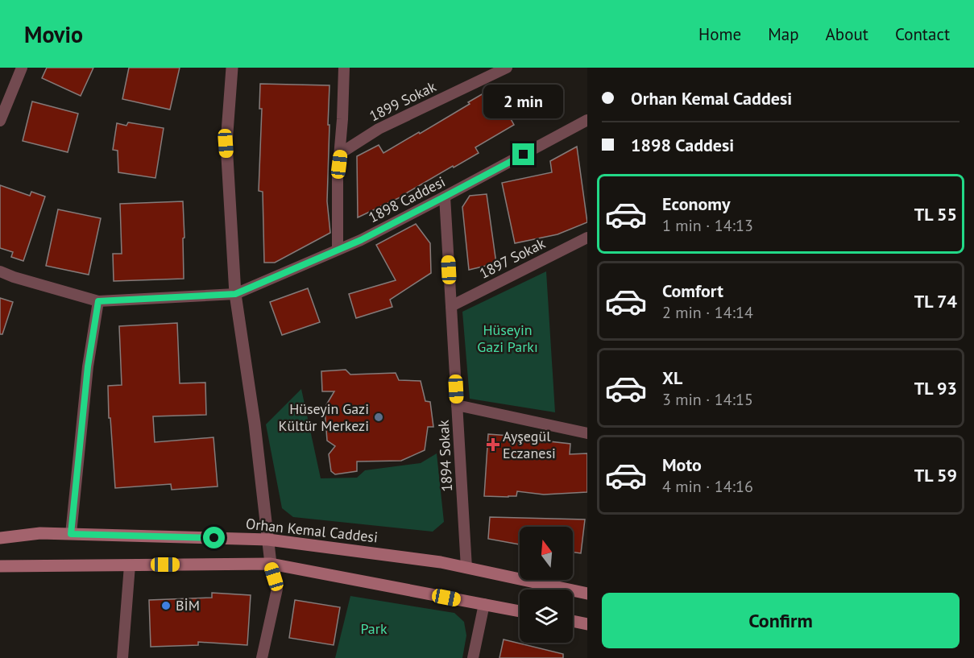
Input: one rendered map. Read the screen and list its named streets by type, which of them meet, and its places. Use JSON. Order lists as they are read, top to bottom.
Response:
{
  "streets": {
    "main road": ["Orhan Kemal Caddesi"],
    "street": [
      "1899 Sokak",
      "1898 Caddesi",
      "1897 Sokak",
      "1894 Sokak"
    ]
  },
  "crossings": [
    ["1898 Caddesi", "1894 Sokak"],
    ["1897 Sokak", "1894 Sokak"],
    ["1894 Sokak", "Orhan Kemal Caddesi"]
  ],
  "parks": ["Hüseyin Gazi Parkı", "Park"],
  "places": {
    "other": ["Hüseyin Gazi Kültür Merkezi", "BİM"],
    "health": ["Ayşegül Eczanesi"]
  },
  "north": "top",
  "page": {
    "header": "Movio",
    "nav": [
      "Home",
      "Map",
      "About",
      "Contact"
    ],
    "banner": ["Orhan Kemal Caddesi", "1898 Caddesi"],
    "bubble": "2 min",
    "list": [
      {
        "name": "Economy",
        "note": "1 min · 14:13",
        "value": "TL 55"
      },
      {
        "name": "Comfort",
        "note": "2 min · 14:14",
        "value": "TL 74"
      },
      {
        "name": "XL",
        "note": "3 min · 14:15",
        "value": "TL 93"
      },
      {
        "name": "Moto",
        "note": "4 min · 14:16",
        "value": "TL 59"
      }
    ],
    "buttons": "Confirm"
  }
}
